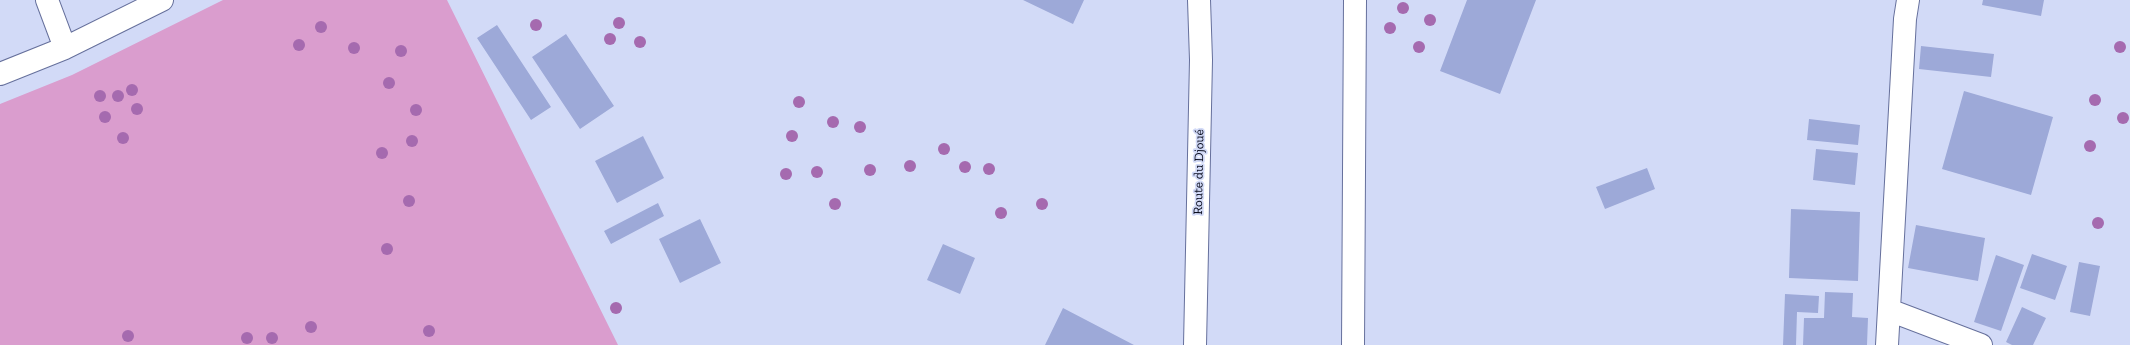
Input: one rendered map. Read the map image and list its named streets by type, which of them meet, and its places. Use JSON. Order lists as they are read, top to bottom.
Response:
{
  "streets": {
    "street": ["Route du Djoué"]
  }
}
